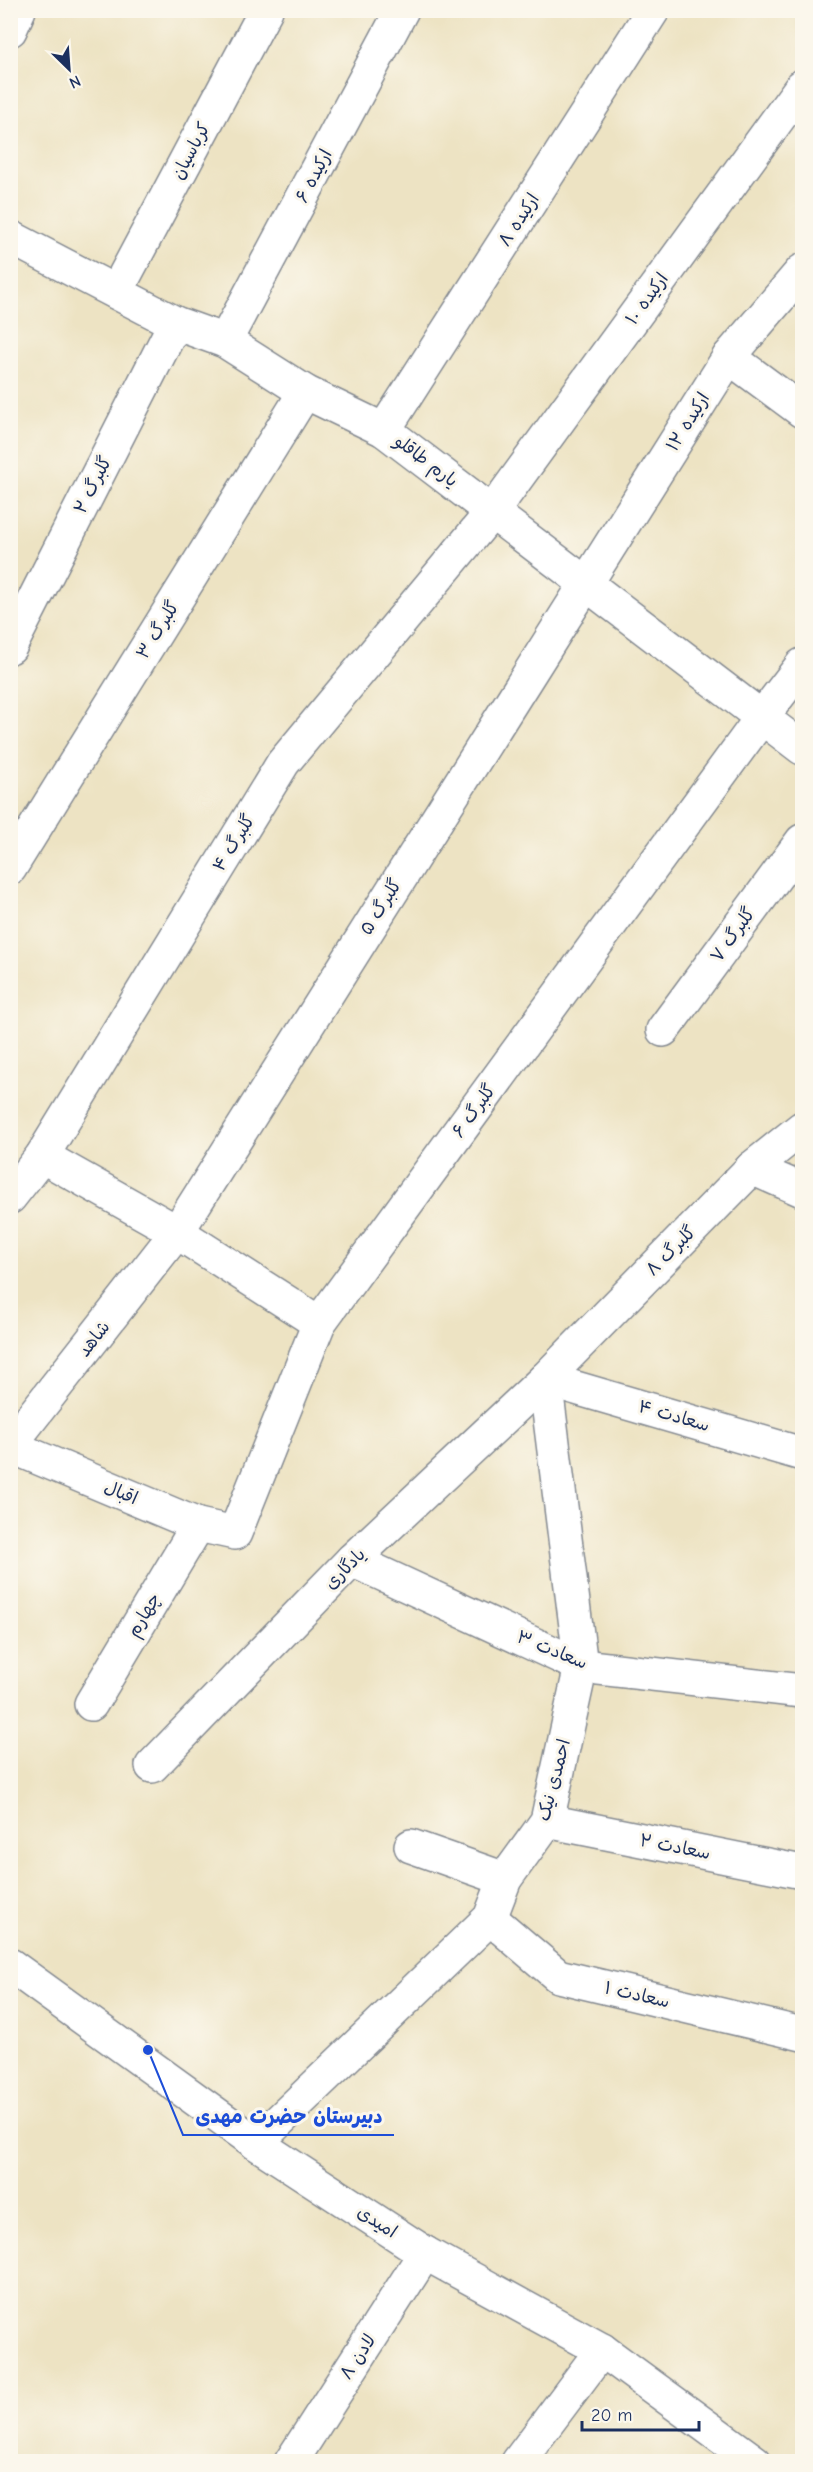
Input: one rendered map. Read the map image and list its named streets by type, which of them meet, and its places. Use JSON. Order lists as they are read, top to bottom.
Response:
{
  "streets": {
    "street": [
      "کرباسیان",
      "ارکیده ۶",
      "ارکیده ۸",
      "ارکیده ۱۰",
      "ارکیده ۱۲",
      "یارم طاقلو",
      "گلبرگ ۲",
      "گلبرگ ۳",
      "گلبرگ ۴",
      "گلبرگ ۵",
      "گلبرگ ۷",
      "گلبرگ ۶",
      "گلبرگ ۸",
      "شاهد",
      "سعادت ۴",
      "اقبال",
      "یادگاری",
      "چهارم",
      "سعادت ۳",
      "احمدی نیک",
      "سعادت ۲",
      "سعادت ۱",
      "امیدی",
      "لادن ۸"
    ]
  },
  "crossings": [
    ["کرباسیان", "یارم طاقلو"],
    ["ارکیده ۶", "یارم طاقلو"],
    ["ارکیده ۸", "یارم طاقلو"],
    ["ارکیده ۱۰", "یارم طاقلو"],
    ["ارکیده ۱۰", "گلبرگ ۴"],
    ["ارکیده ۱۲", "یارم طاقلو"],
    ["ارکیده ۱۲", "گلبرگ ۵"],
    ["یارم طاقلو", "گلبرگ ۲"],
    ["یارم طاقلو", "گلبرگ ۳"],
    ["یارم طاقلو", "گلبرگ ۴"],
    ["یارم طاقلو", "گلبرگ ۵"],
    ["یارم طاقلو", "گلبرگ ۶"],
    ["گلبرگ ۵", "شاهد"],
    ["گلبرگ ۶", "اقبال"],
    ["گلبرگ ۸", "سعادت ۴"],
    ["گلبرگ ۸", "یادگاری"],
    ["گلبرگ ۸", "احمدی نیک"],
    ["شاهد", "اقبال"],
    ["سعادت ۴", "یادگاری"],
    ["سعادت ۴", "احمدی نیک"],
    ["اقبال", "چهارم"],
    ["یادگاری", "سعادت ۳"],
    ["یادگاری", "احمدی نیک"],
    ["سعادت ۳", "احمدی نیک"],
    ["احمدی نیک", "سعادت ۲"],
    ["احمدی نیک", "سعادت ۱"],
    ["احمدی نیک", "امیدی"],
    ["امیدی", "لادن ۸"]
  ],
  "places": ["دبیرستان حضرت مهدی"],
  "scale_bar": "20 m",
  "north": "bottom right"
}
